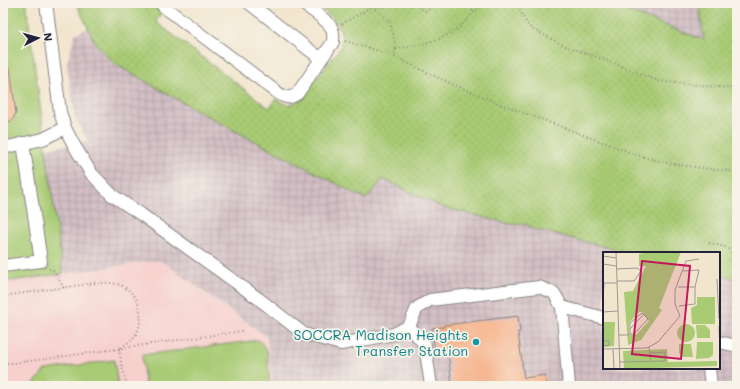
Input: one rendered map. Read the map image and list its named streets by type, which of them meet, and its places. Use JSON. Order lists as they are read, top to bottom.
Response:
{
  "places": ["SOCCRA Madison Heights Transfer Station"],
  "north": "right"
}
